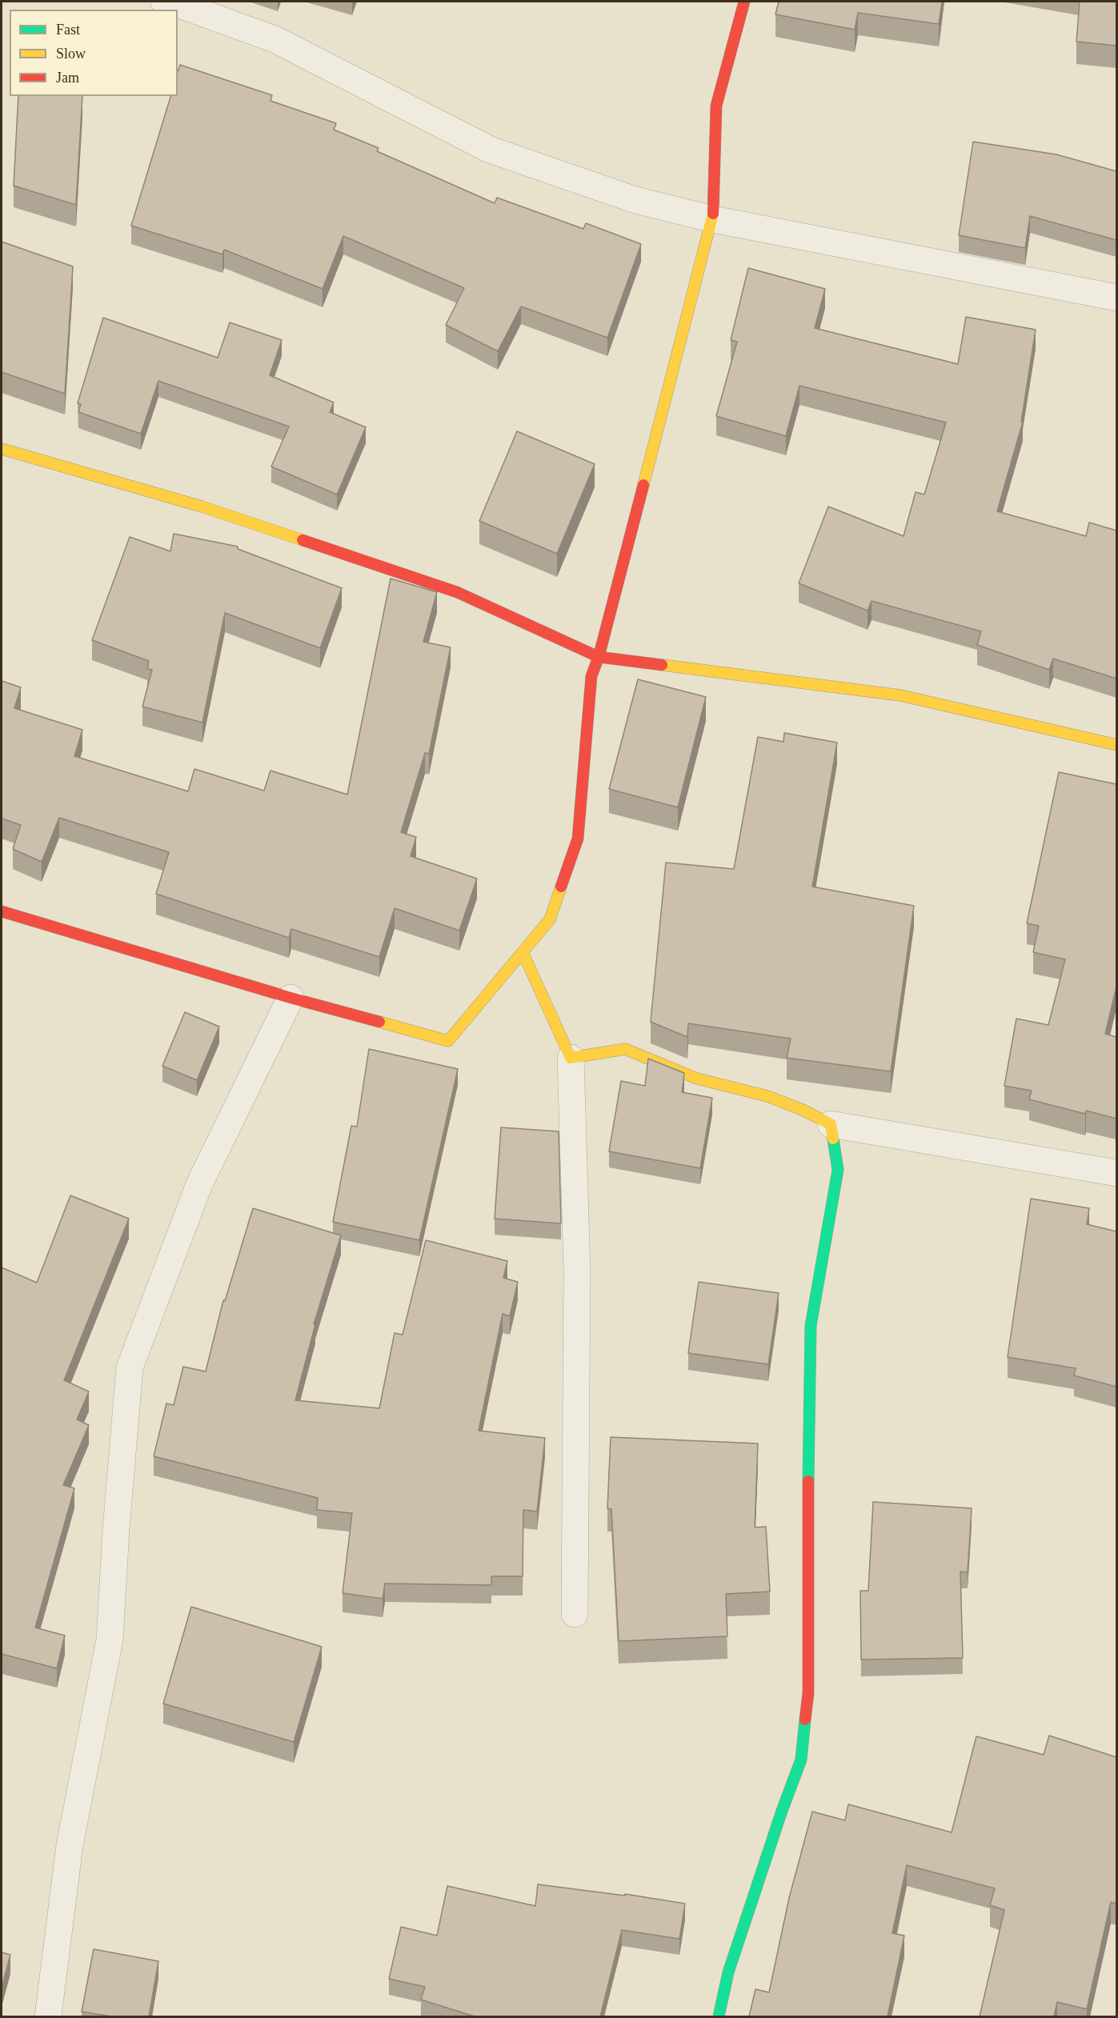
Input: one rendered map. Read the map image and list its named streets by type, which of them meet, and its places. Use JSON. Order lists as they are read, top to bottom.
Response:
{
  "legend": ["Fast", "Slow", "Jam"]
}
